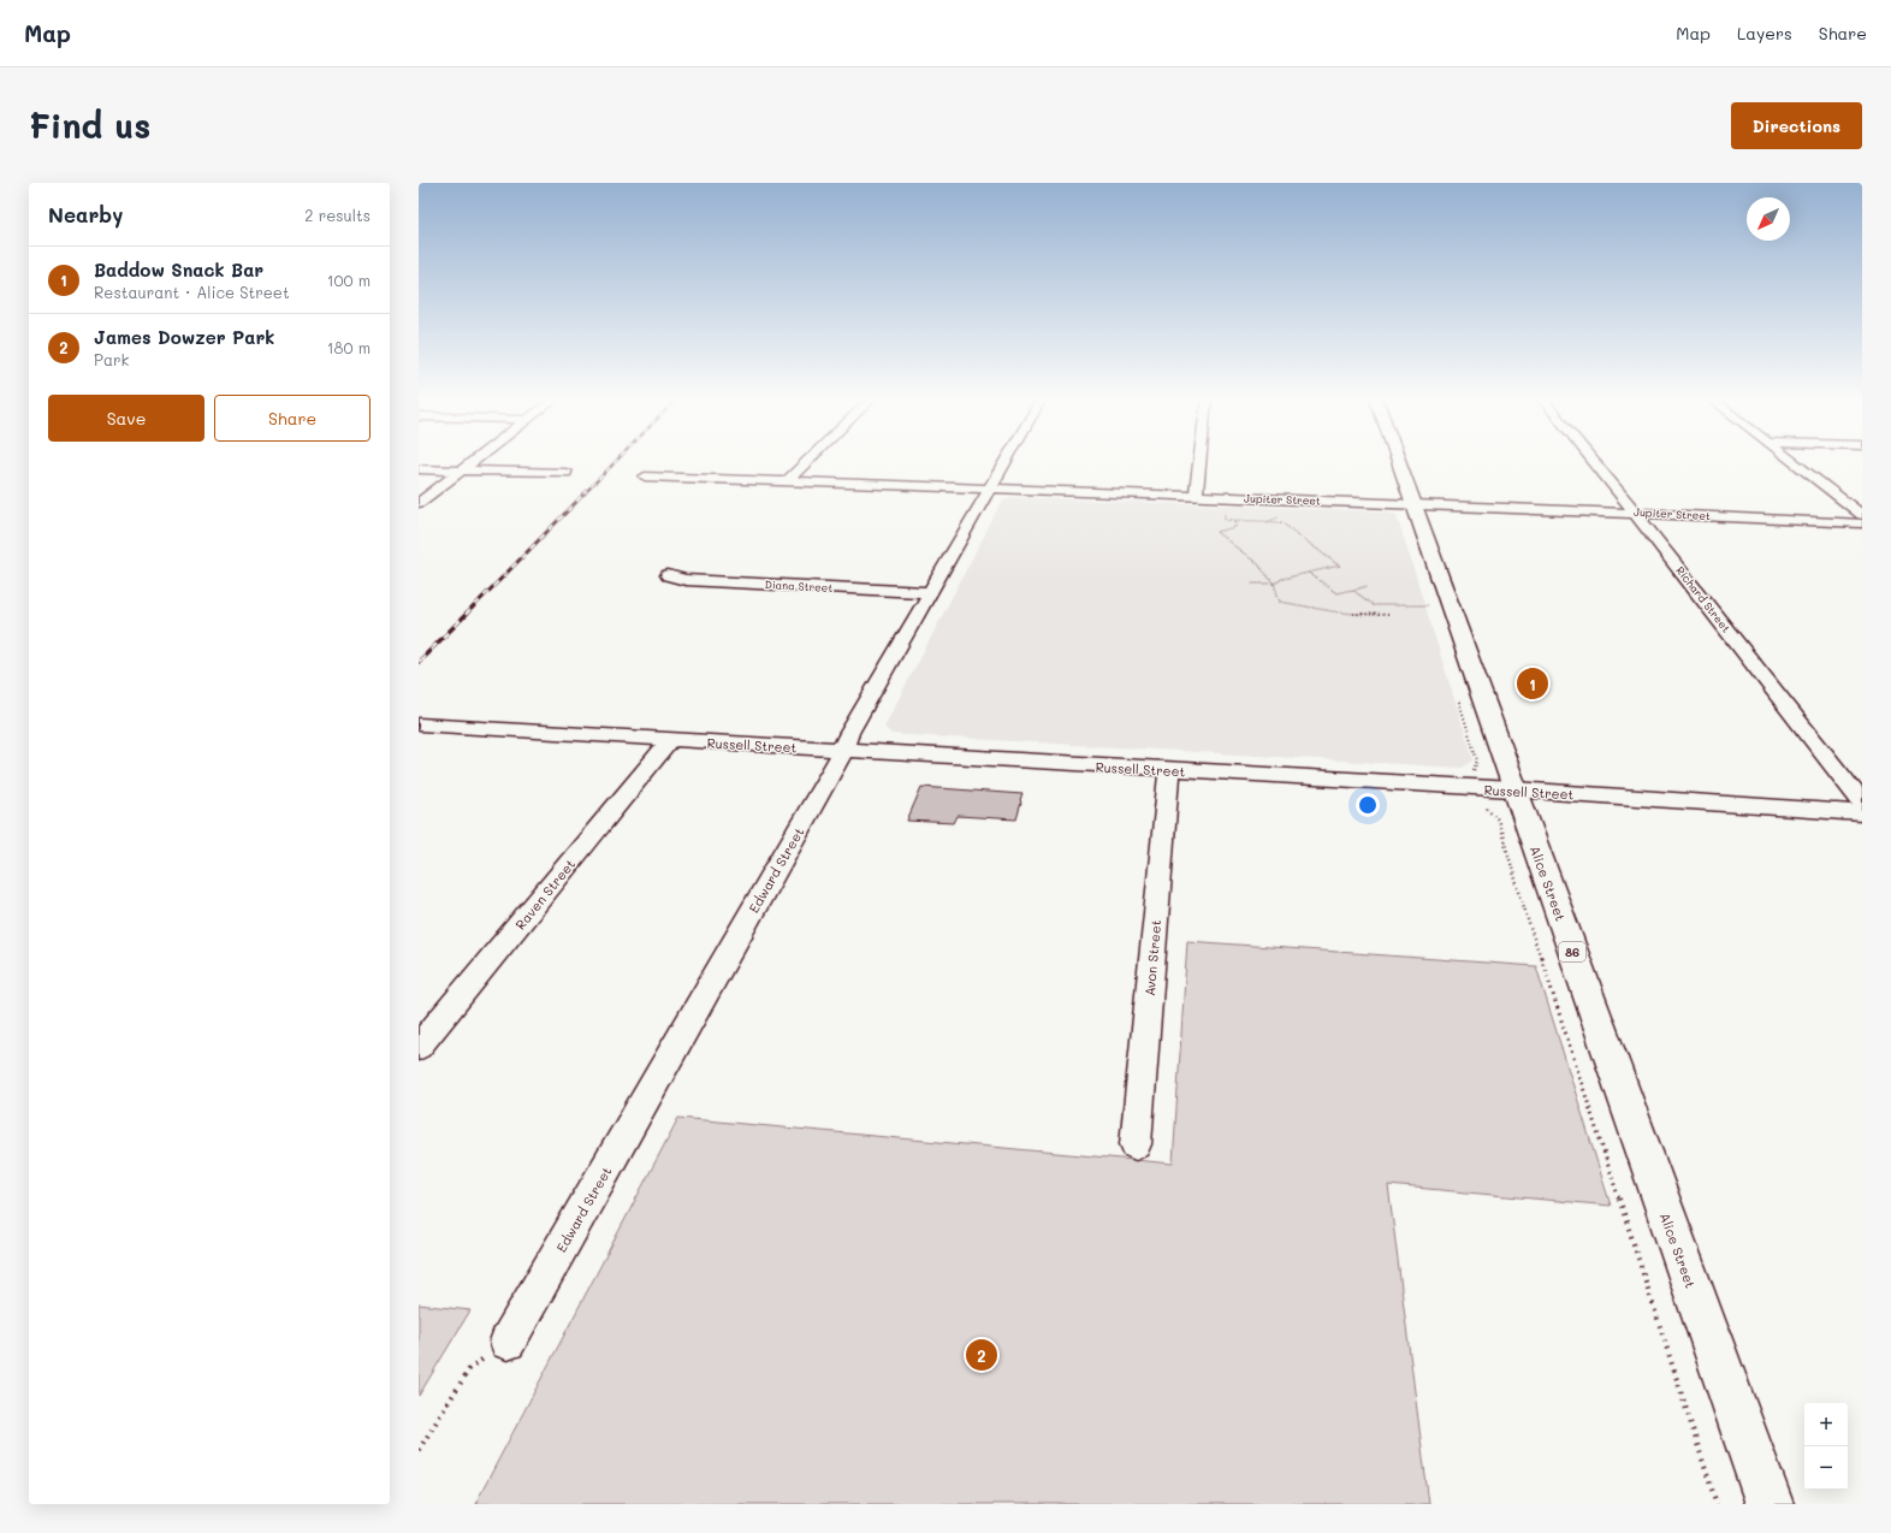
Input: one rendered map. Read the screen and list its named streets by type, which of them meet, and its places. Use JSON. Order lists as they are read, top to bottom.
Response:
{
  "streets": {
    "main road": ["Alice Street", "86"],
    "street": [
      "Jupiter Street",
      "Diana Street",
      "Richard Street",
      "Russell Street",
      "Edward Street",
      "Raven Street",
      "Avon Street"
    ]
  },
  "crossings": [
    ["Jupiter Street", "Richard Street"],
    ["Jupiter Street", "Edward Street"],
    ["Jupiter Street", "Alice Street"],
    ["Diana Street", "Edward Street"],
    ["Russell Street", "Edward Street"],
    ["Russell Street", "Alice Street"],
    ["Russell Street", "Raven Street"],
    ["Russell Street", "Avon Street"]
  ],
  "north": "bottom left",
  "page": {
    "header": "Map",
    "nav": ["Map", "Layers", "Share"],
    "buttons": [
      "Directions",
      ["Save", "Share"]
    ],
    "title": "Find us",
    "heading": ["Nearby", "2 results"],
    "list": [
      {
        "mark": "1",
        "name": "Baddow Snack Bar",
        "note": "Restaurant · Alice Street",
        "value": "100 m"
      },
      {
        "mark": "2",
        "name": "James Dowzer Park",
        "note": "Park",
        "value": "180 m"
      }
    ],
    "pins": ["1", "2"],
    "map_buttons": ["+", "−"]
  }
}
